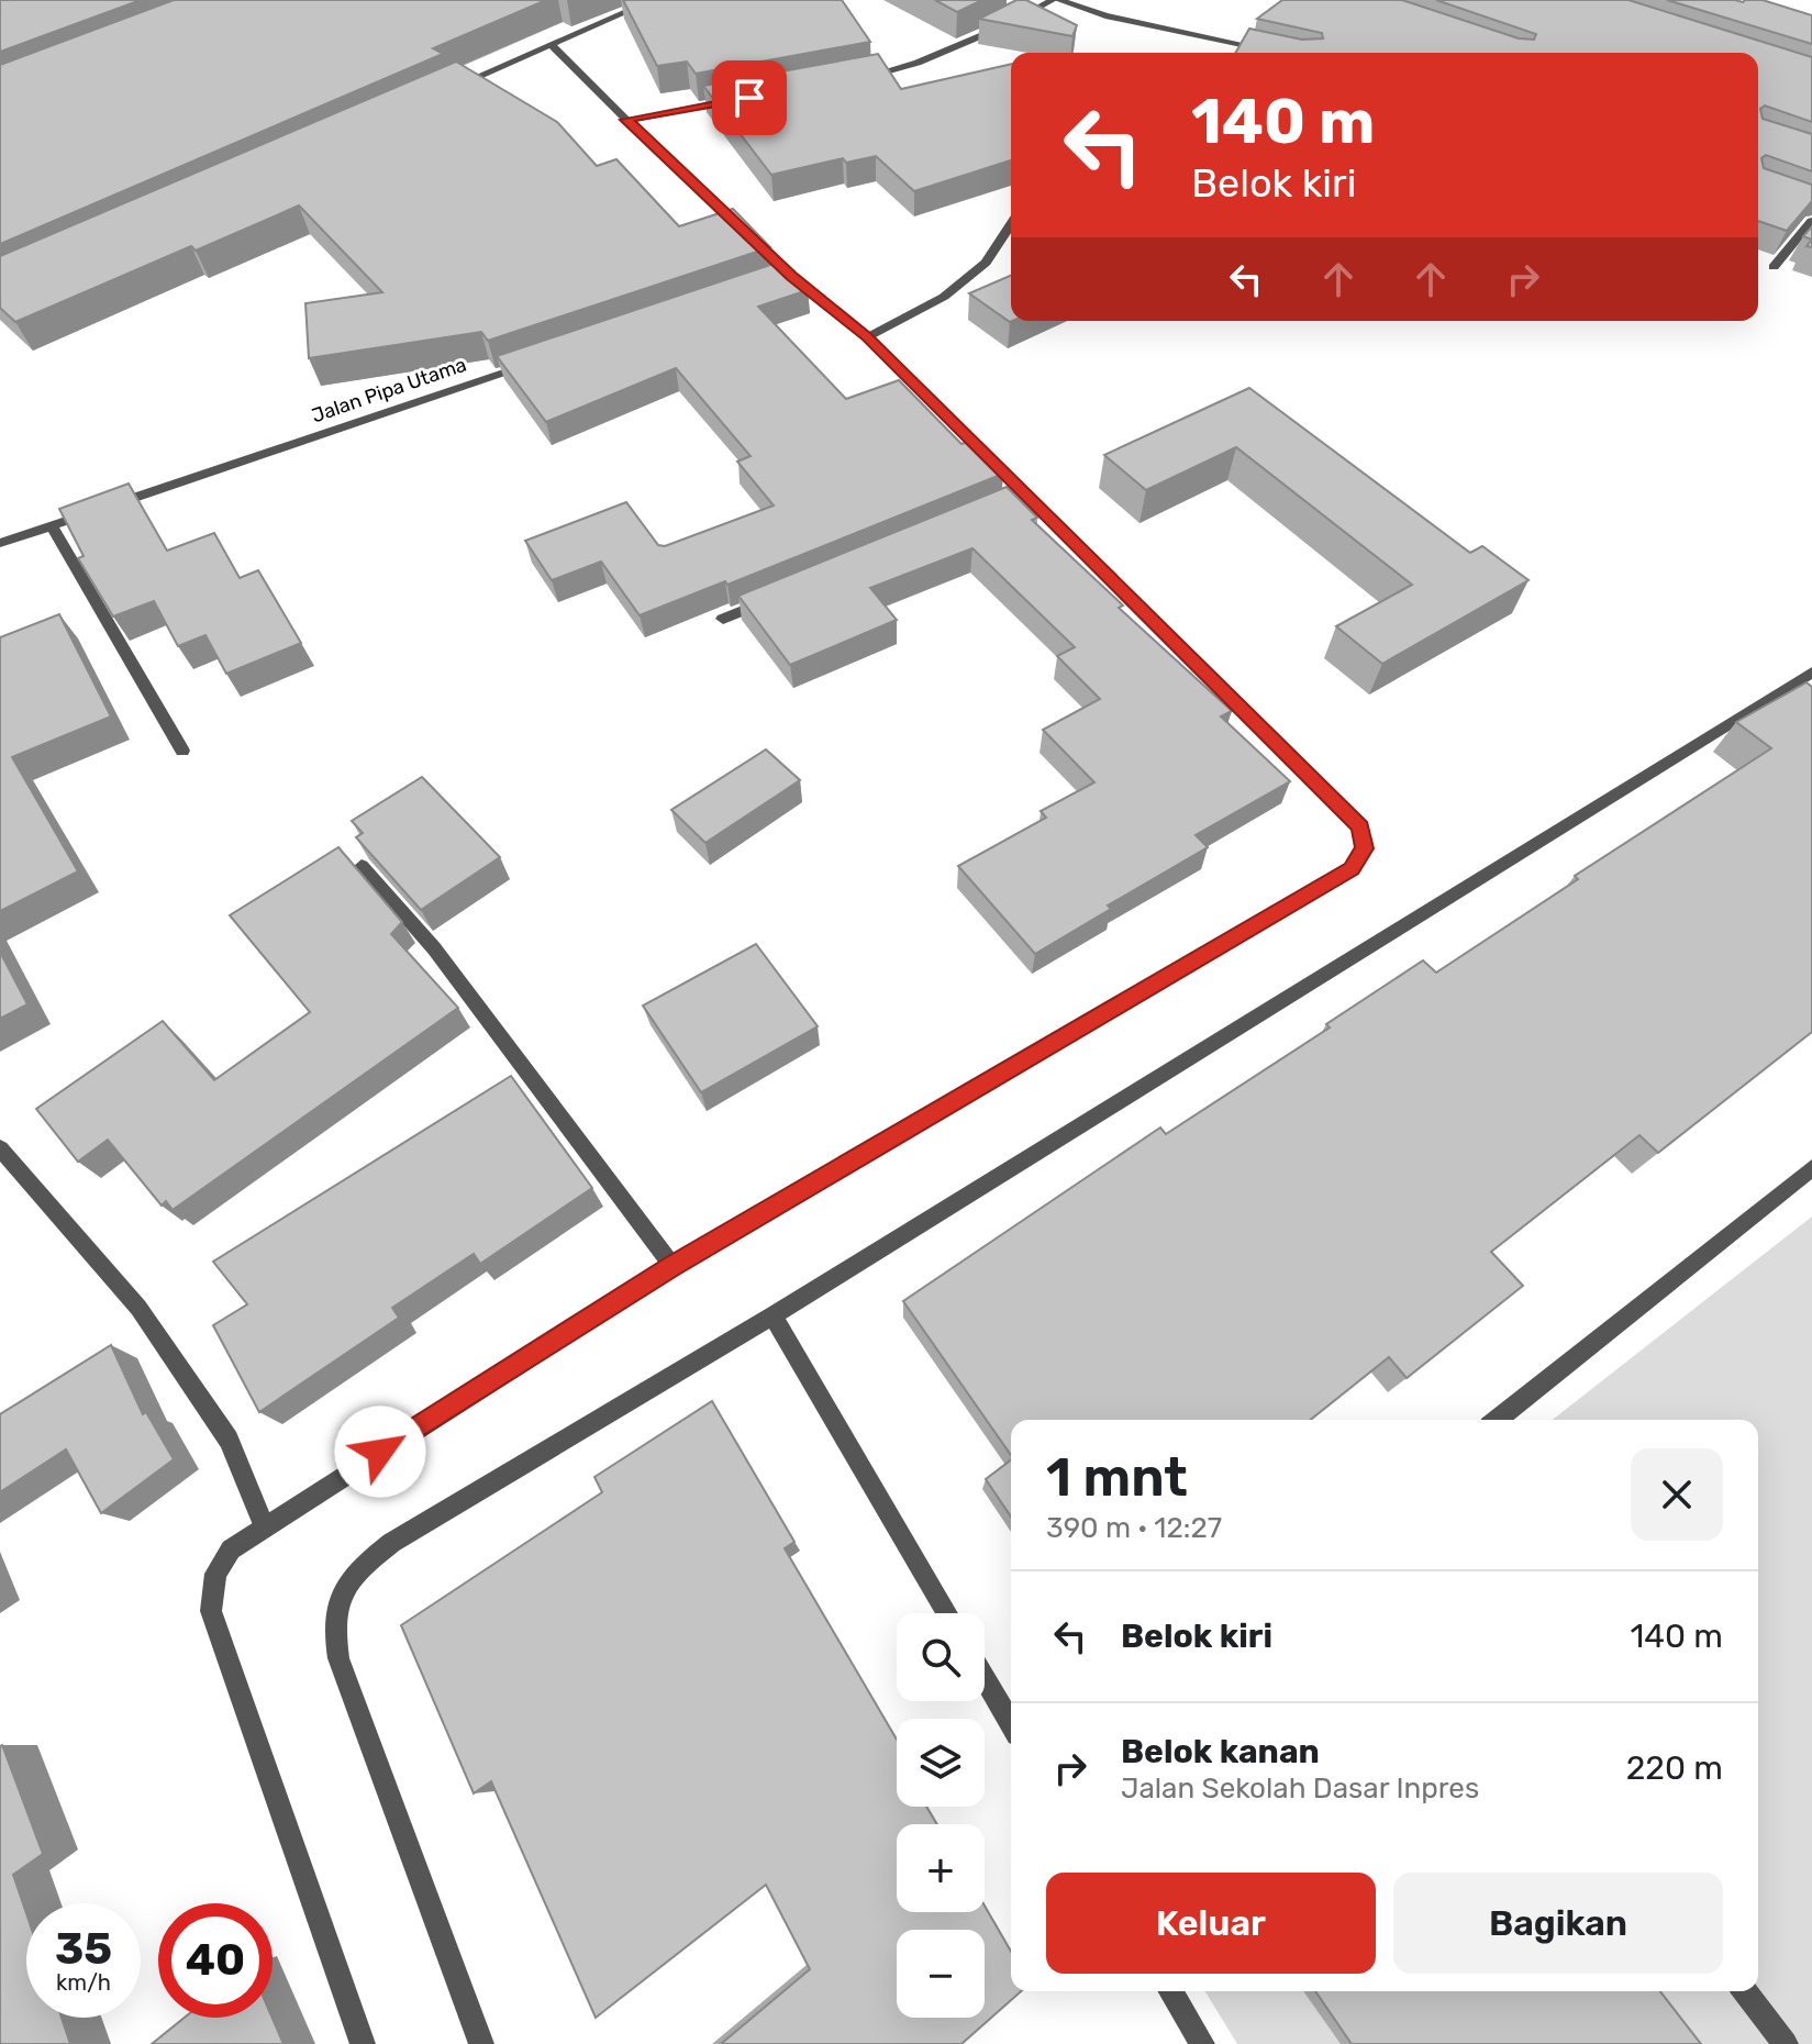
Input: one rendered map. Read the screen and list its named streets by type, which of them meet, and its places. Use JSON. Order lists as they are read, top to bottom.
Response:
{
  "streets": {
    "street": ["Jalan Pipa Utama"]
  },
  "page": {
    "turn": ["140 m", "Belok kiri"],
    "heading": ["1 mnt", "390 m · 12:27"],
    "list": [
      {
        "name": "Belok kiri",
        "value": "140 m"
      },
      {
        "name": "Belok kanan",
        "note": "Jalan Sekolah Dasar Inpres",
        "value": "220 m"
      }
    ],
    "map_buttons": ["+", "−"],
    "buttons": ["Keluar", "Bagikan"],
    "speed": "35 km/h",
    "limit": "40"
  }
}
